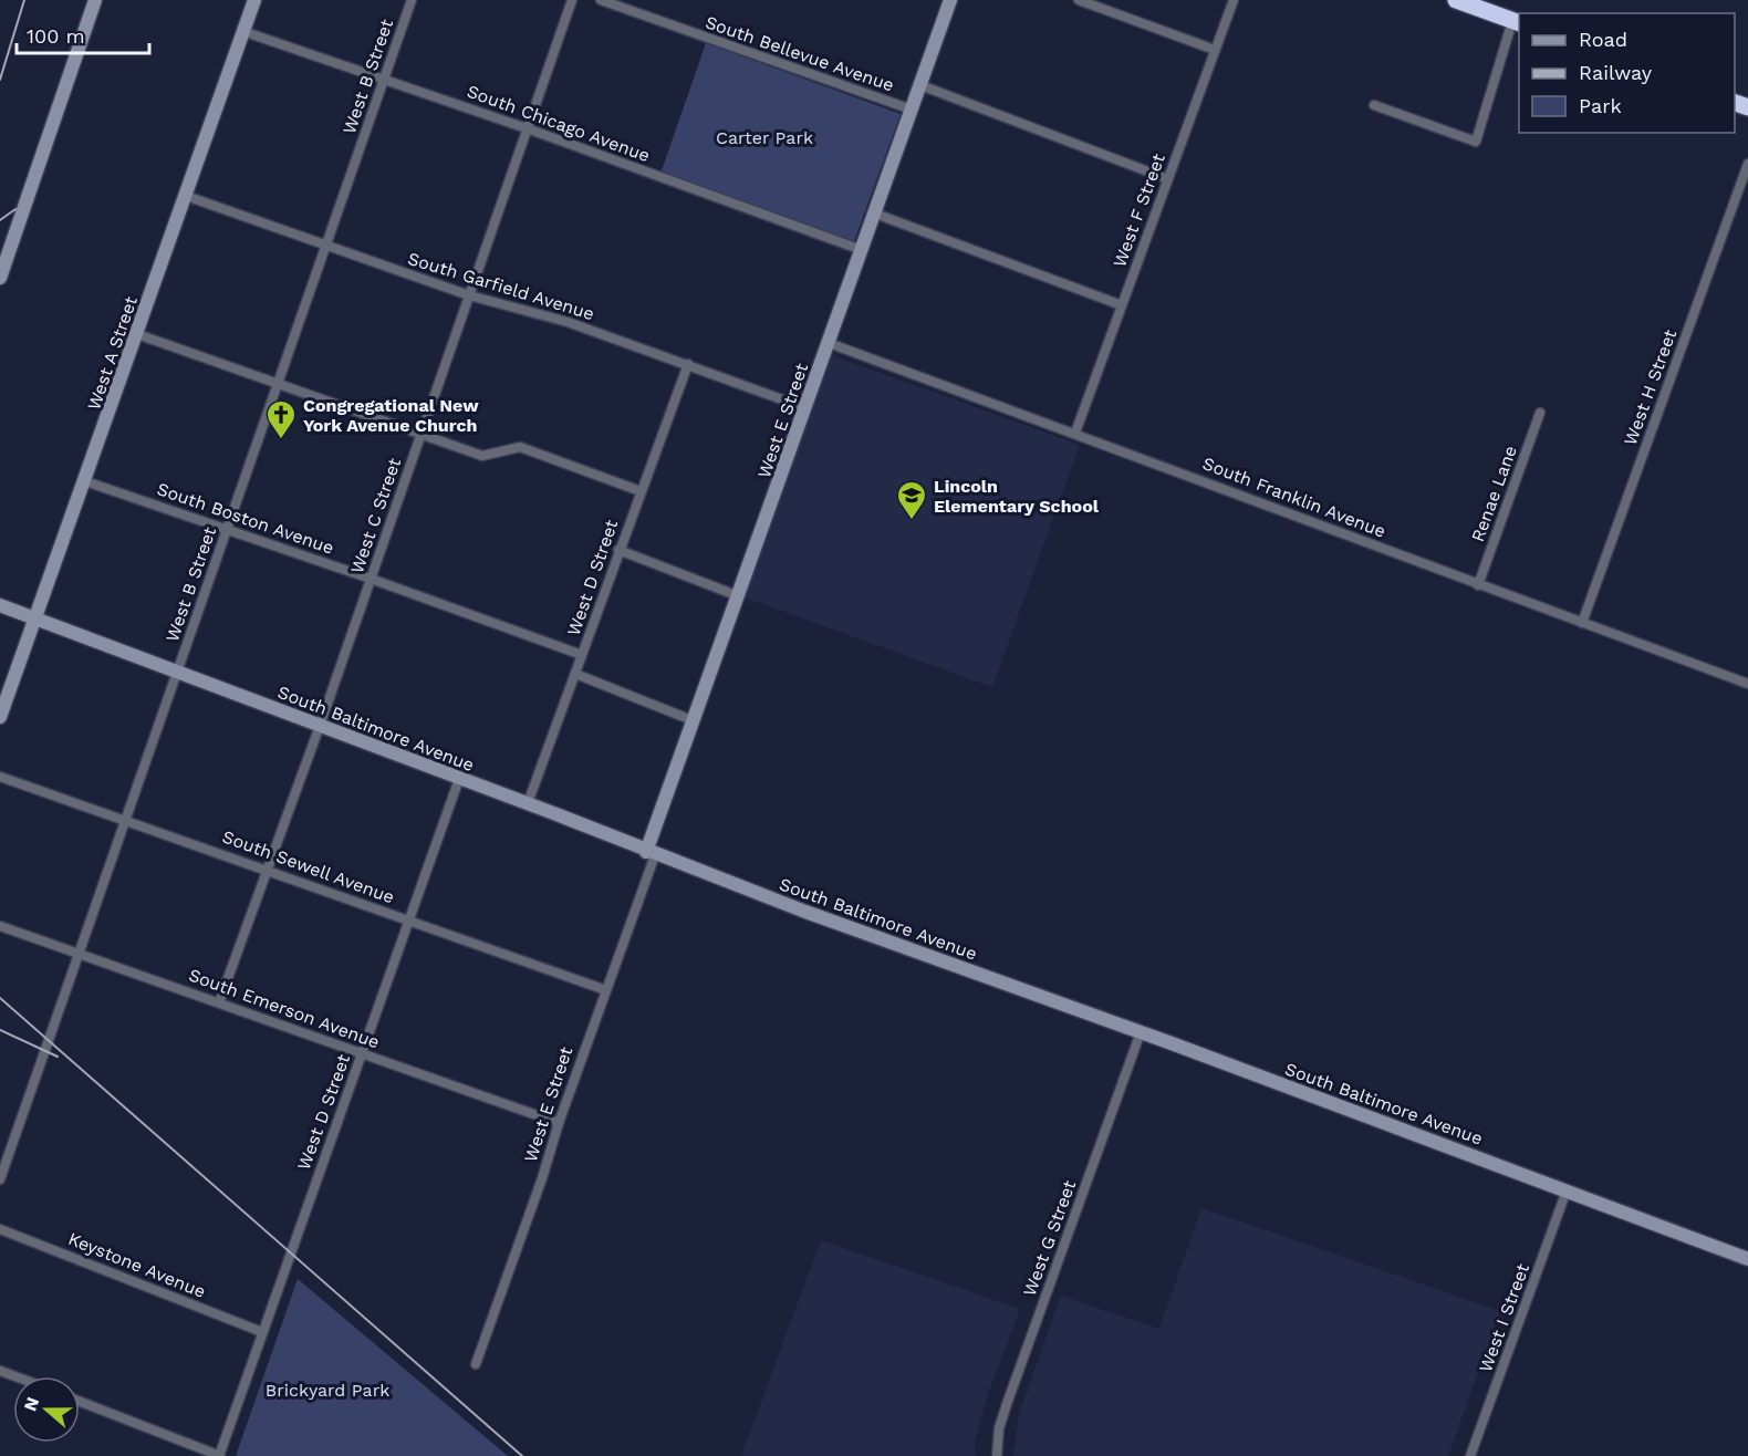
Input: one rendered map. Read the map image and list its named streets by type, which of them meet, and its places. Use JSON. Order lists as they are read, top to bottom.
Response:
{
  "streets": {
    "street": [
      "South Bellevue Avenue",
      "West B Street",
      "South Chicago Avenue",
      "West F Street",
      "South Garfield Avenue",
      "West A Street",
      "West H Street",
      "West E Street",
      "Renae Lane",
      "South Franklin Avenue",
      "West C Street",
      "South Boston Avenue",
      "West D Street",
      "South Baltimore Avenue",
      "South Sewell Avenue",
      "South Emerson Avenue",
      "West G Street",
      "Keystone Avenue",
      "West I Street"
    ]
  },
  "crossings": [
    ["South Bellevue Avenue", "West F Street"],
    ["South Bellevue Avenue", "West E Street"],
    ["West B Street", "South Chicago Avenue"],
    ["West B Street", "South Garfield Avenue"],
    ["West B Street", "South Boston Avenue"],
    ["West B Street", "South Baltimore Avenue"],
    ["West B Street", "South Sewell Avenue"],
    ["West B Street", "South Emerson Avenue"],
    ["South Chicago Avenue", "West A Street"],
    ["South Chicago Avenue", "West E Street"],
    ["South Chicago Avenue", "West C Street"],
    ["West F Street", "South Franklin Avenue"],
    ["South Garfield Avenue", "West A Street"],
    ["South Garfield Avenue", "West E Street"],
    ["South Garfield Avenue", "West C Street"],
    ["South Garfield Avenue", "West D Street"],
    ["West A Street", "South Boston Avenue"],
    ["West A Street", "South Baltimore Avenue"],
    ["West H Street", "South Franklin Avenue"],
    ["West E Street", "South Franklin Avenue"],
    ["West E Street", "South Baltimore Avenue"],
    ["West E Street", "South Sewell Avenue"],
    ["West E Street", "South Emerson Avenue"],
    ["Renae Lane", "South Franklin Avenue"],
    ["West C Street", "South Boston Avenue"],
    ["West C Street", "South Baltimore Avenue"],
    ["West C Street", "South Sewell Avenue"],
    ["West C Street", "South Emerson Avenue"],
    ["South Boston Avenue", "West D Street"],
    ["West D Street", "South Baltimore Avenue"],
    ["West D Street", "South Sewell Avenue"],
    ["West D Street", "South Emerson Avenue"],
    ["West D Street", "Keystone Avenue"],
    ["South Baltimore Avenue", "West G Street"],
    ["South Baltimore Avenue", "West I Street"]
  ],
  "parks": ["Carter Park", "Brickyard Park"],
  "places": {
    "church": ["Congregational New York Avenue Church"],
    "school or university": ["Lincoln Elementary School"]
  },
  "legend": ["Road", "Railway", "Park"],
  "scale_bar": "100 m",
  "north": "left"
}
